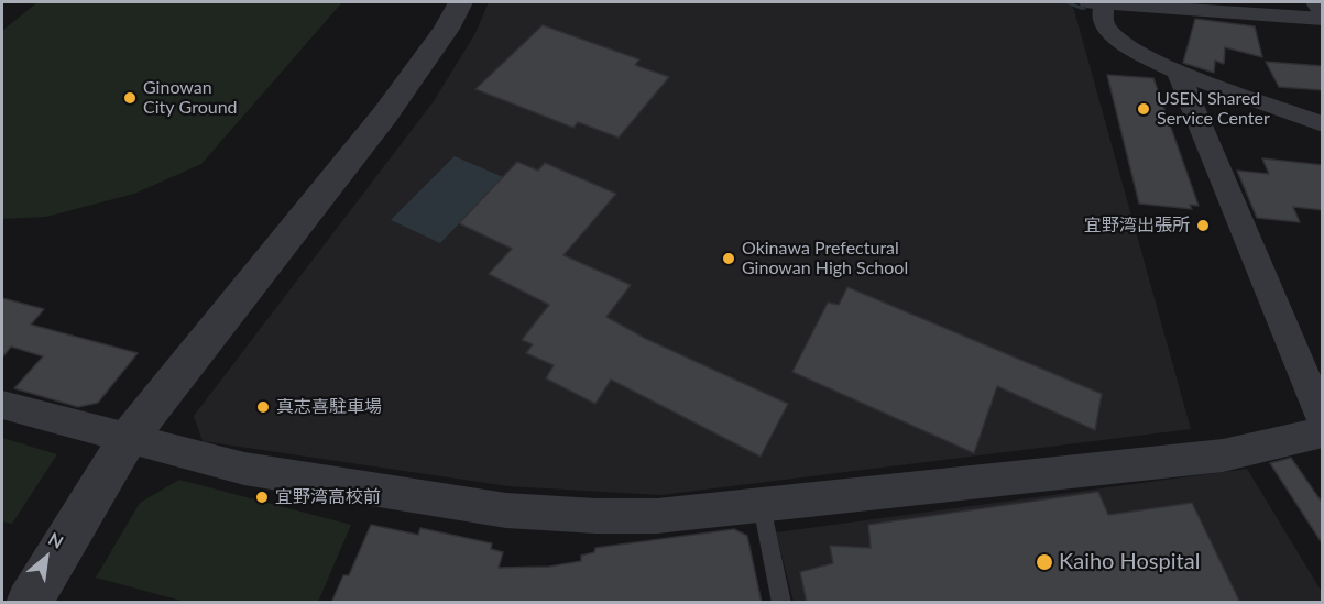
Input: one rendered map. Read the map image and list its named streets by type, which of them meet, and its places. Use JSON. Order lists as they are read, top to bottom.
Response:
{
  "places": [
    "Ginowan City Ground",
    "USEN Shared Service Center",
    "宜野湾出張所",
    "Okinawa Prefectural Ginowan High School",
    "真志喜駐車場",
    "宜野湾高校前",
    "Kaiho Hospital"
  ],
  "north": "top right"
}
